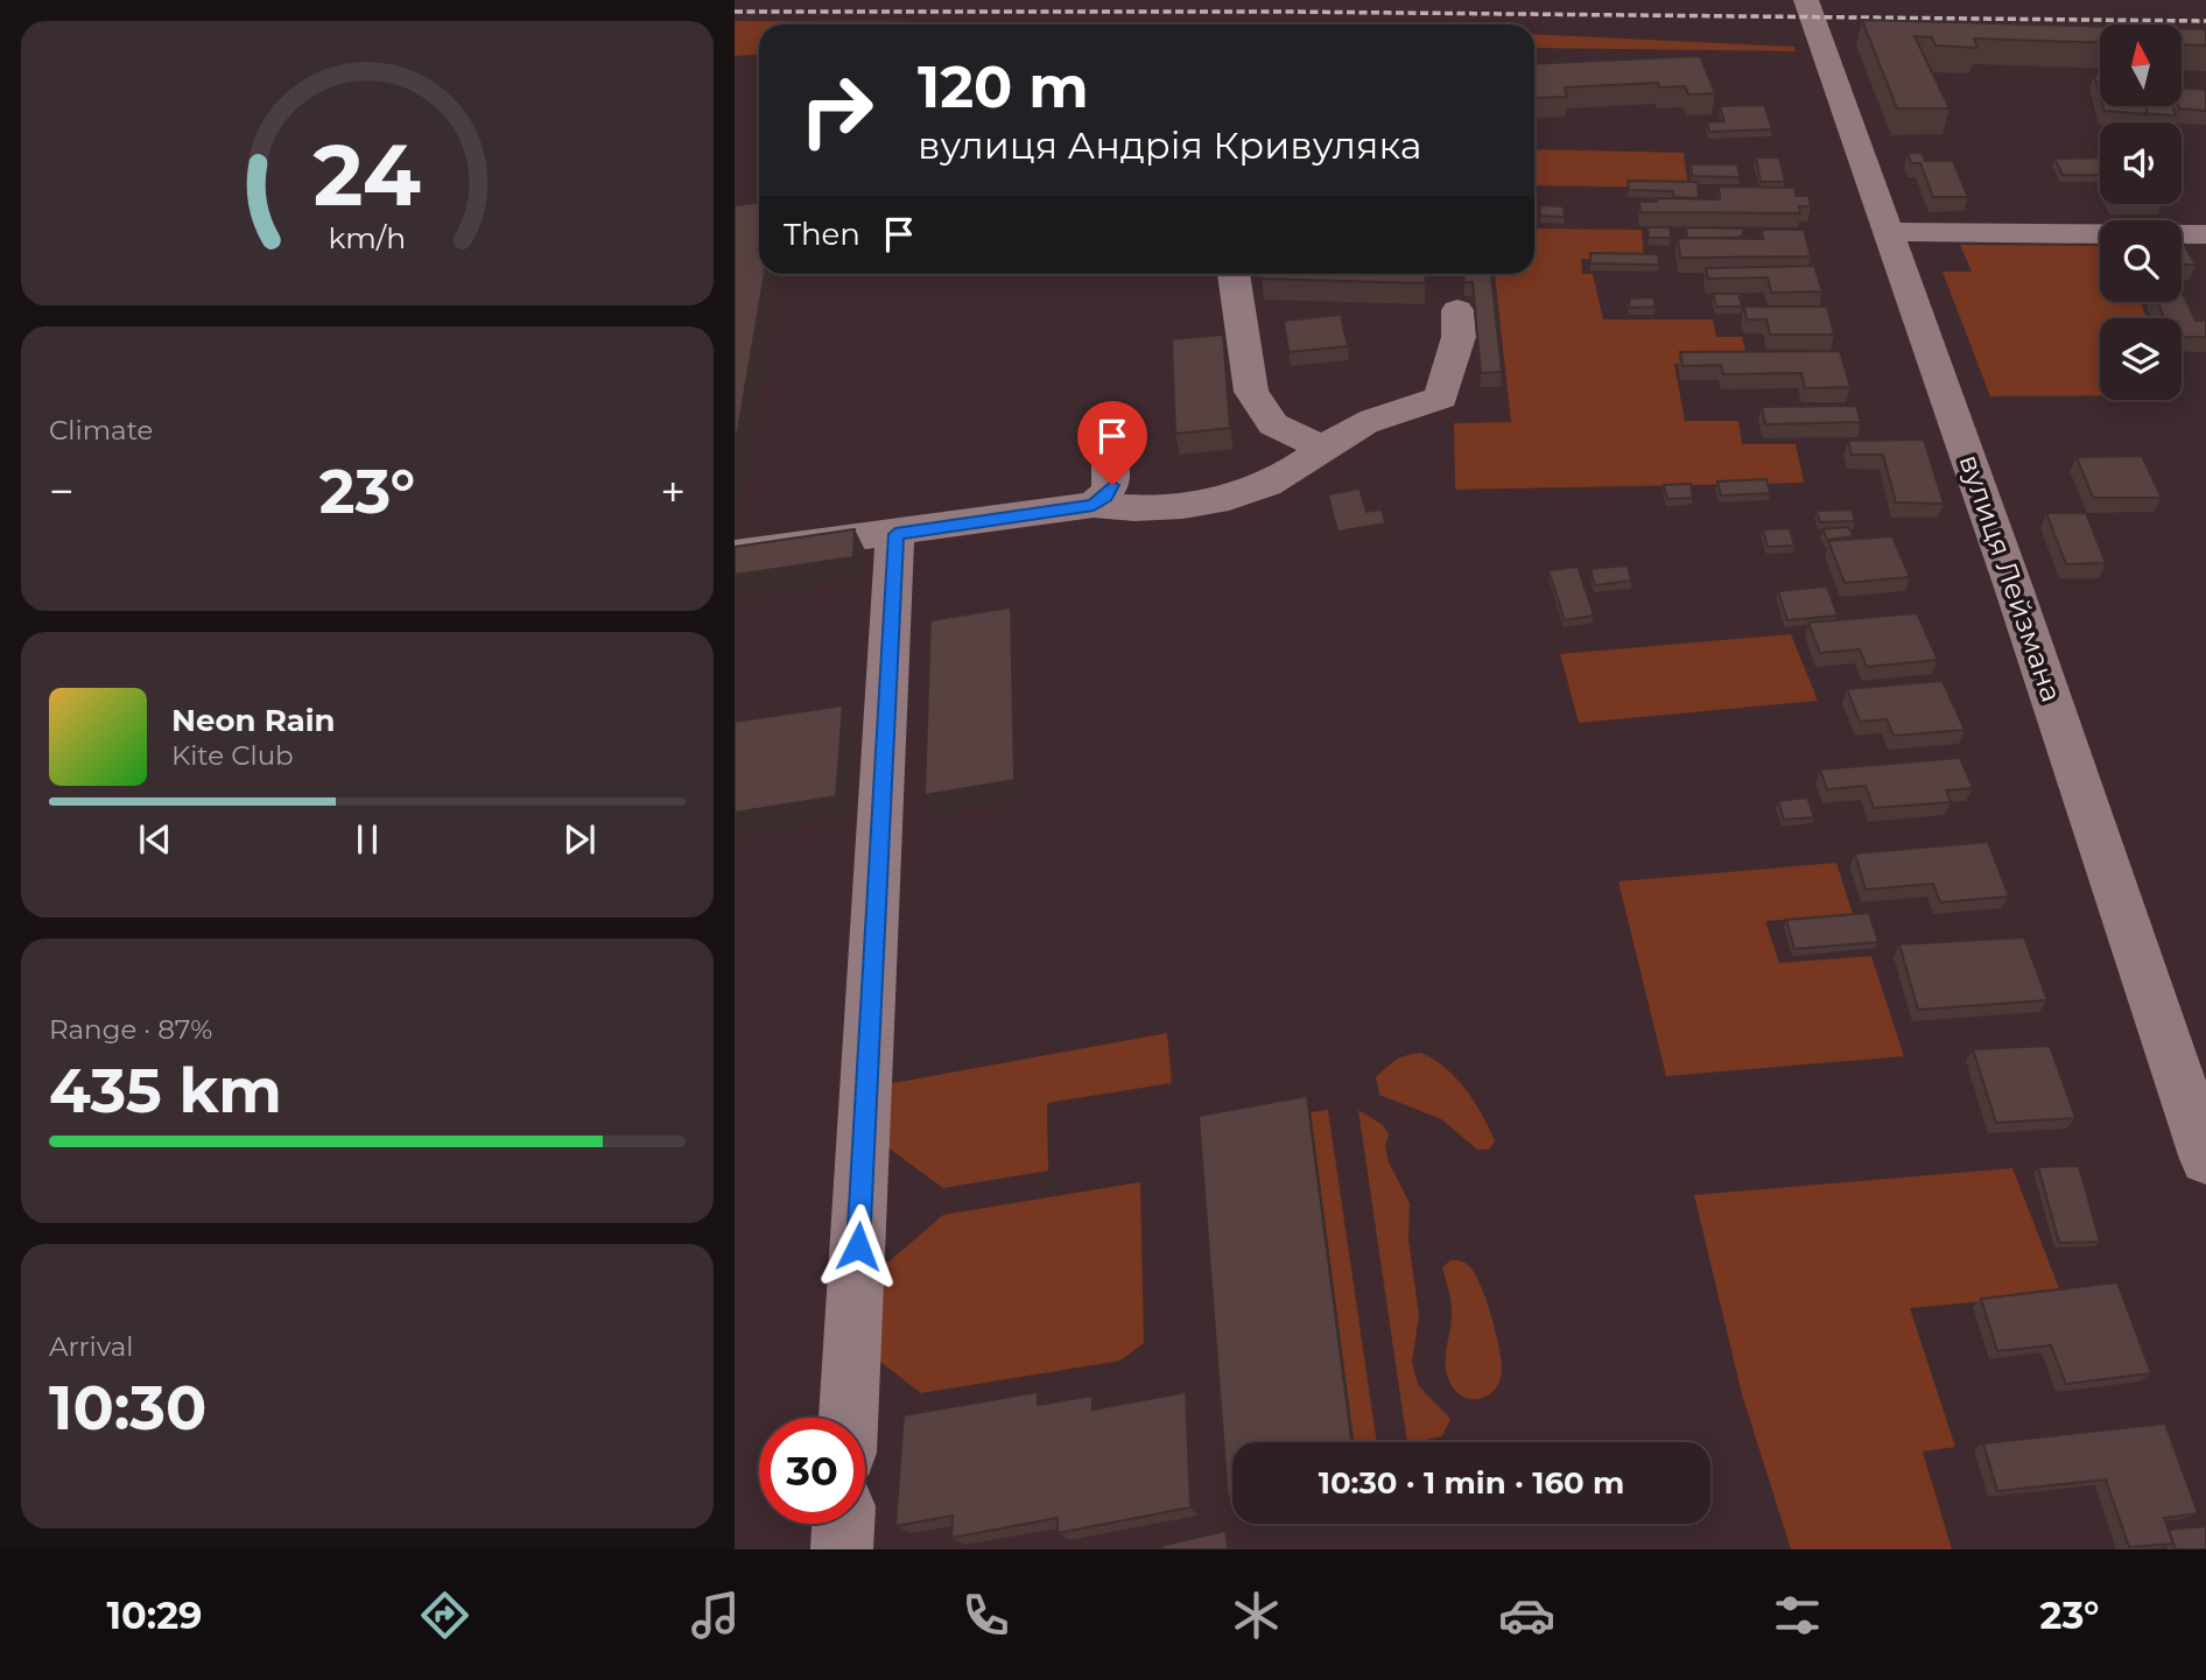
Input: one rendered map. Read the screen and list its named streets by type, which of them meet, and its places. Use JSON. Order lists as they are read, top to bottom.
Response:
{
  "streets": {
    "street": ["вулиця Лейзмана"]
  },
  "north": "top",
  "page": {
    "turn": ["120 m", "вулиця Андрія Кривуляка"],
    "then": "Then",
    "tile": [
      "Climate",
      ["Range · 87%", "435 km"],
      ["Arrival", "10:30"]
    ],
    "heat": ["−", "23°", "+"],
    "song": ["Neon Rain", "Kite Club"],
    "limit": "30",
    "trip": "10:30 · 1 min · 160 m",
    "tabs": ["10:29", "23°"],
    "gauge": ["24", "km/h"]
  }
}
